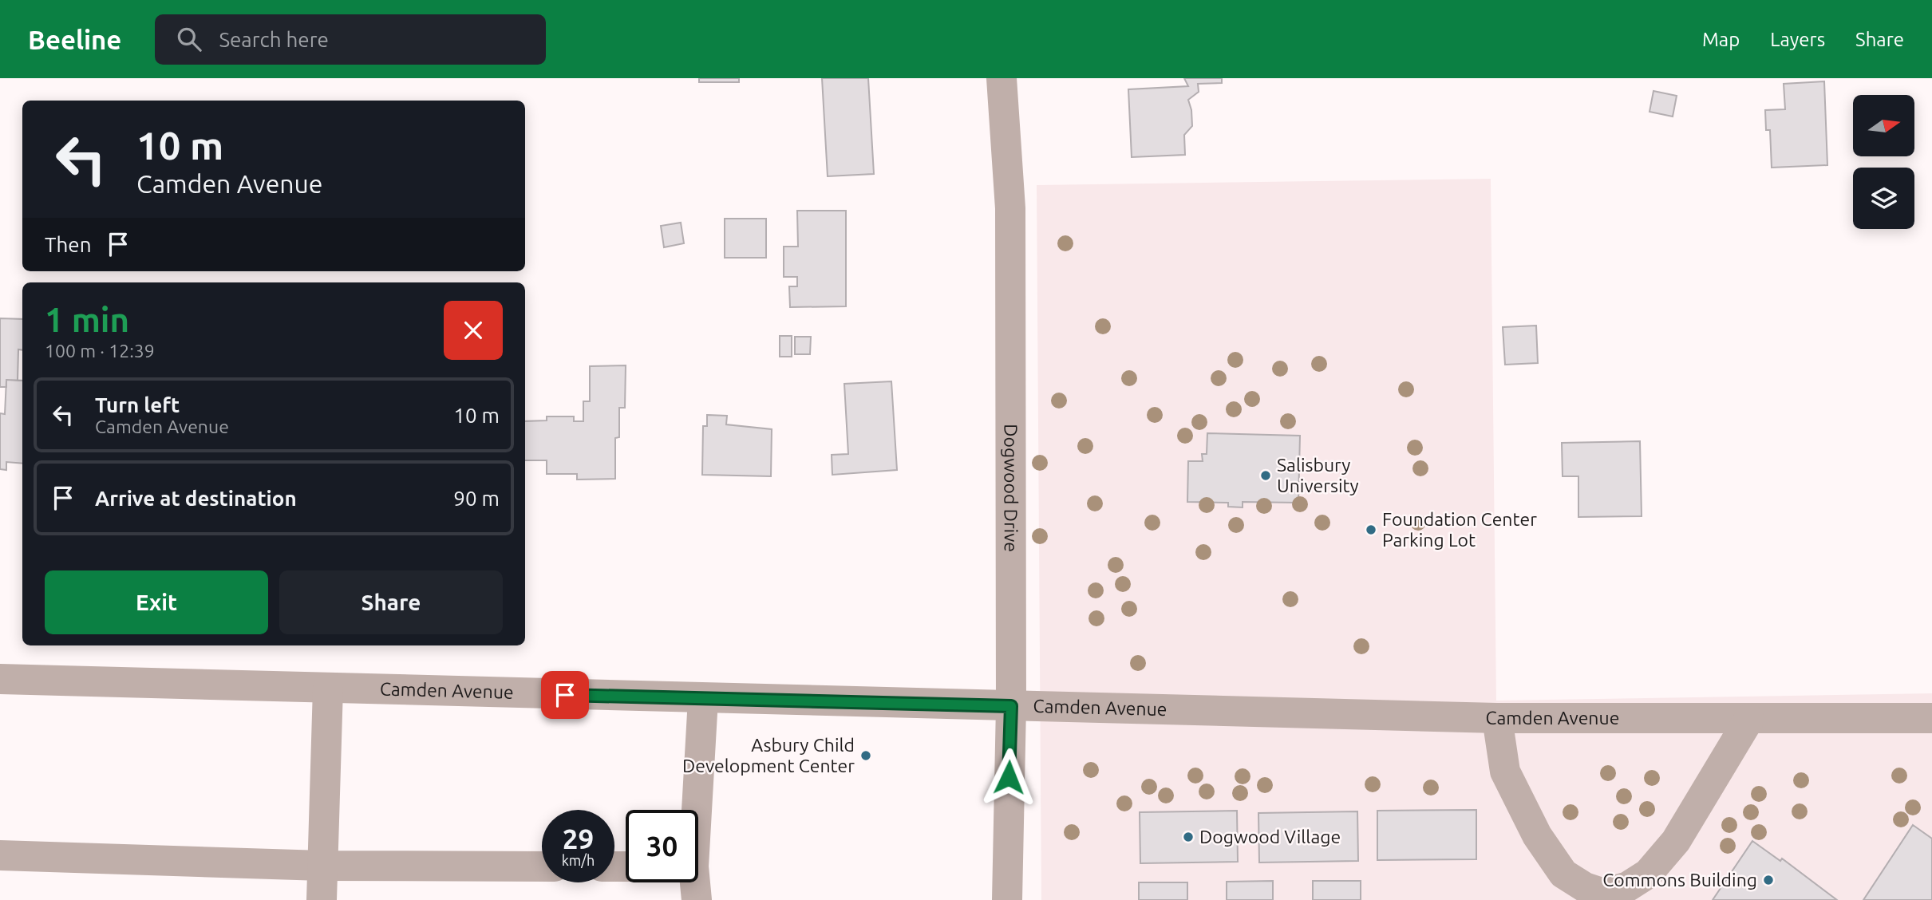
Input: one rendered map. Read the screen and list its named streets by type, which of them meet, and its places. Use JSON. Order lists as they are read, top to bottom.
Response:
{
  "streets": {
    "street": ["Dogwood Drive", "Camden Avenue"]
  },
  "crossings": [
    ["Dogwood Drive", "Camden Avenue"]
  ],
  "places": [
    "Salisbury University",
    "Foundation Center Parking Lot",
    "Asbury Child Development Center",
    "Dogwood Village",
    "Commons Building"
  ],
  "north": "right",
  "page": {
    "header": "Beeline",
    "search": "Search here",
    "nav": ["Map", "Layers", "Share"],
    "turn": ["10 m", "Camden Avenue"],
    "then": "Then",
    "heading": ["1 min", "100 m · 12:39"],
    "list": [
      {
        "name": "Turn left",
        "note": "Camden Avenue",
        "value": "10 m"
      },
      {
        "name": "Arrive at destination",
        "value": "90 m"
      }
    ],
    "buttons": ["Exit", "Share"],
    "speed": "29 km/h",
    "limit": "30"
  }
}
